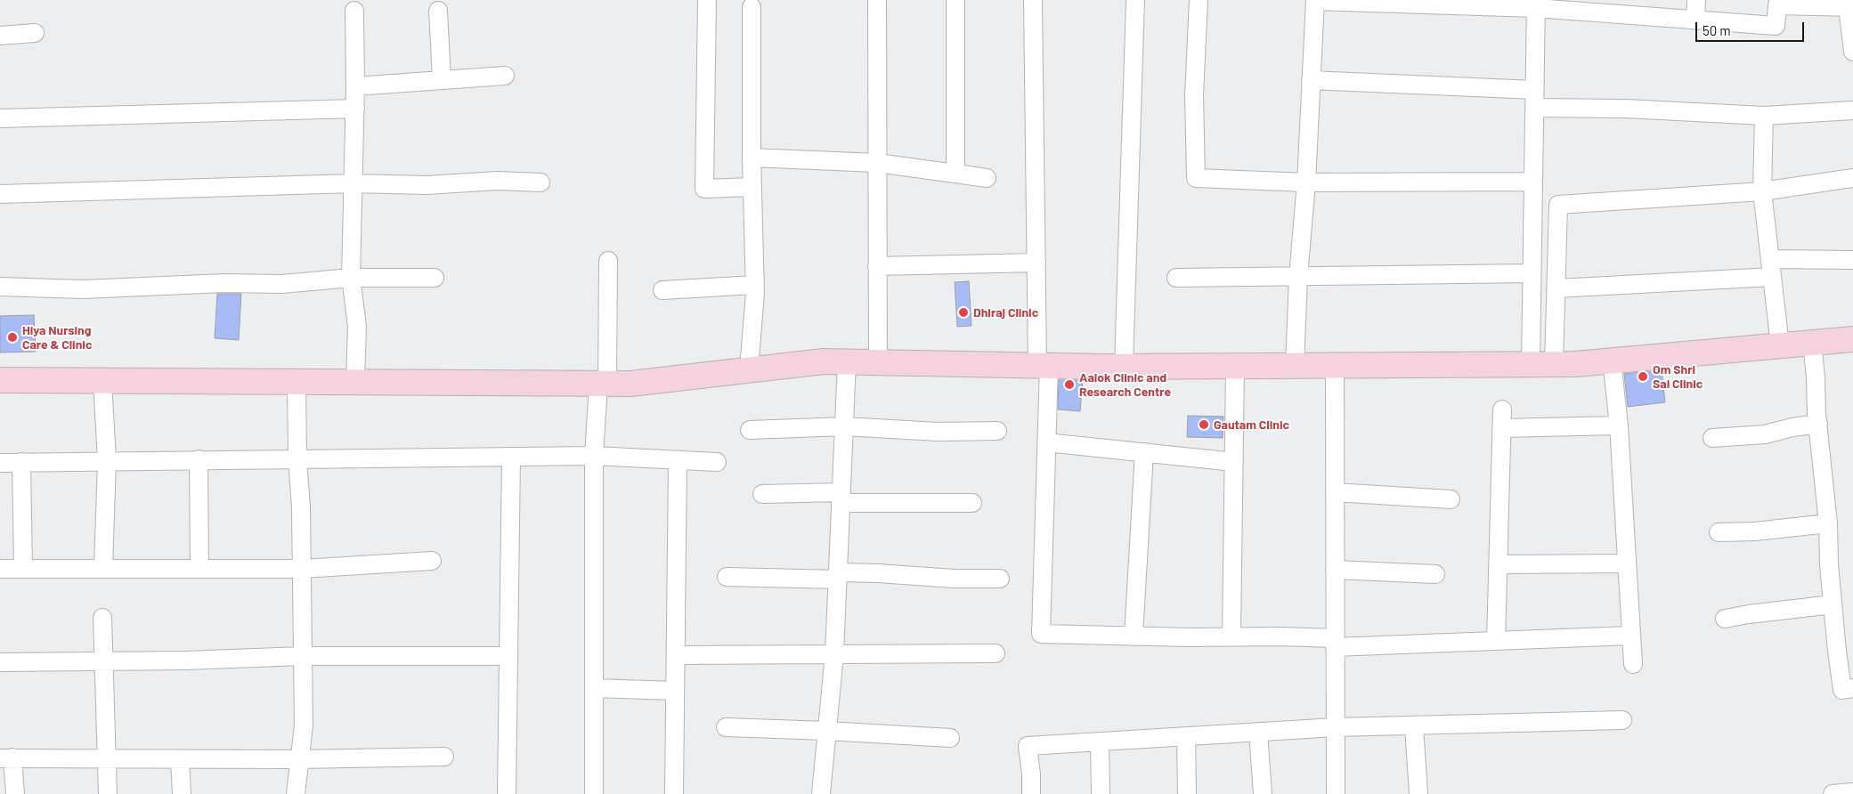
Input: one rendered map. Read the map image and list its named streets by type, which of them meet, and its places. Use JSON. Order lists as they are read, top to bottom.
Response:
{
  "places": [
    "Dhiraj Clinic",
    "Hiya Nursing Care & Clinic",
    "Om Shri Sai Clinic",
    "Aalok Clinic and Research Centre",
    "Gautam Clinic"
  ],
  "scale_bar": "50 m"
}
